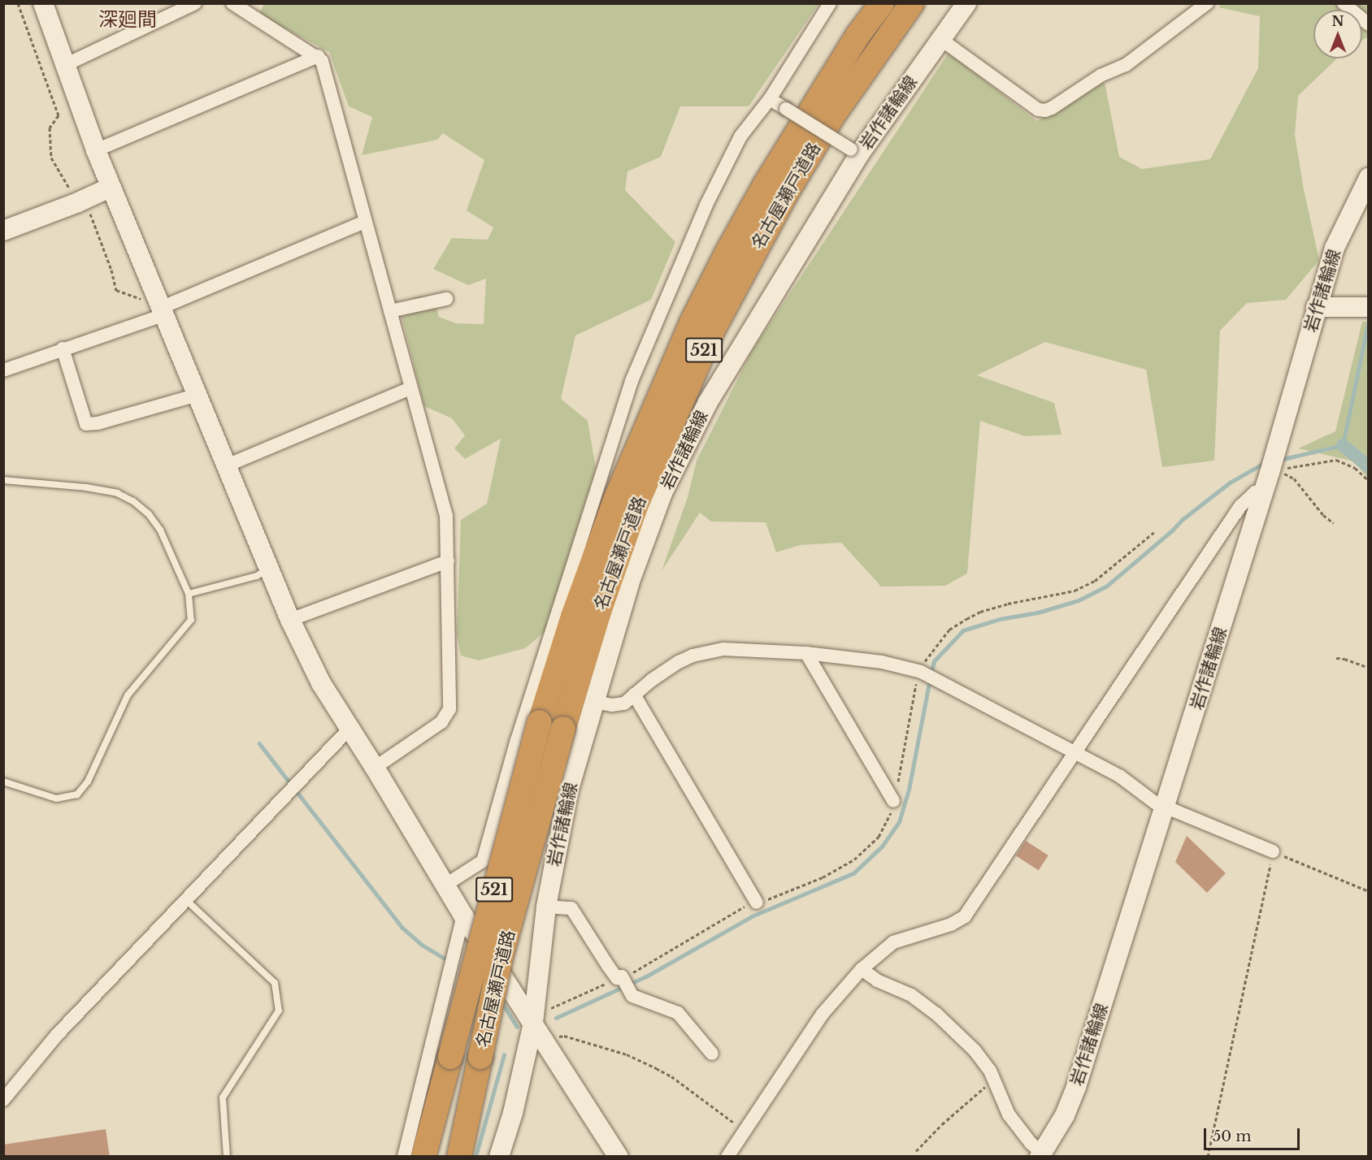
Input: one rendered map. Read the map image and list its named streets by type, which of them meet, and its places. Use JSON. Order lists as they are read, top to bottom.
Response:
{
  "streets": {
    "highway": ["名古屋瀬戸道路", "521"],
    "main road": ["岩作諸輪線"]
  },
  "districts": ["深廻間"],
  "scale_bar": "50 m",
  "north": "top"
}
